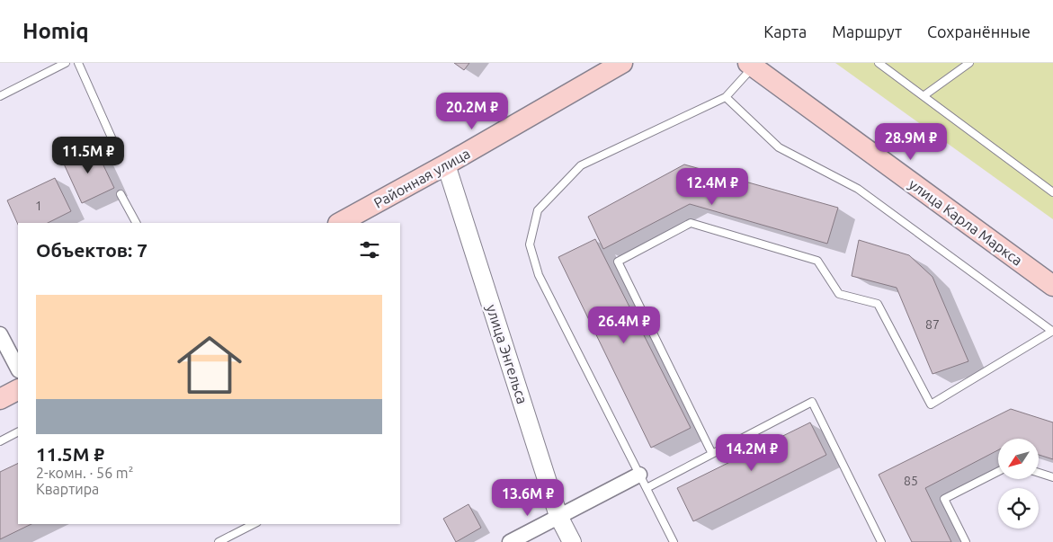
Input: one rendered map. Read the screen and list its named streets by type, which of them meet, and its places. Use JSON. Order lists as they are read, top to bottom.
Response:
{
  "streets": {
    "main road": ["Районная улица", "улица Карла Маркса"],
    "street": ["улица Энгельса"]
  },
  "crossings": [
    ["Районная улица", "улица Энгельса"]
  ],
  "house_numbers": ["1", "87", "85"],
  "north": "bottom left",
  "page": {
    "header": "Homiq",
    "nav": ["Карта", "Маршрут", "Сохранённые"],
    "price": [
      "20.2M ₽",
      "28.9M ₽",
      "11.5M ₽",
      "12.4M ₽",
      "26.4M ₽",
      "14.2M ₽",
      "13.6M ₽"
    ],
    "heading": "Объектов: 7",
    "list": [
      {
        "name": "11.5M ₽",
        "note": "2-комн. · 56 m² · Квартира"
      }
    ]
  }
}
